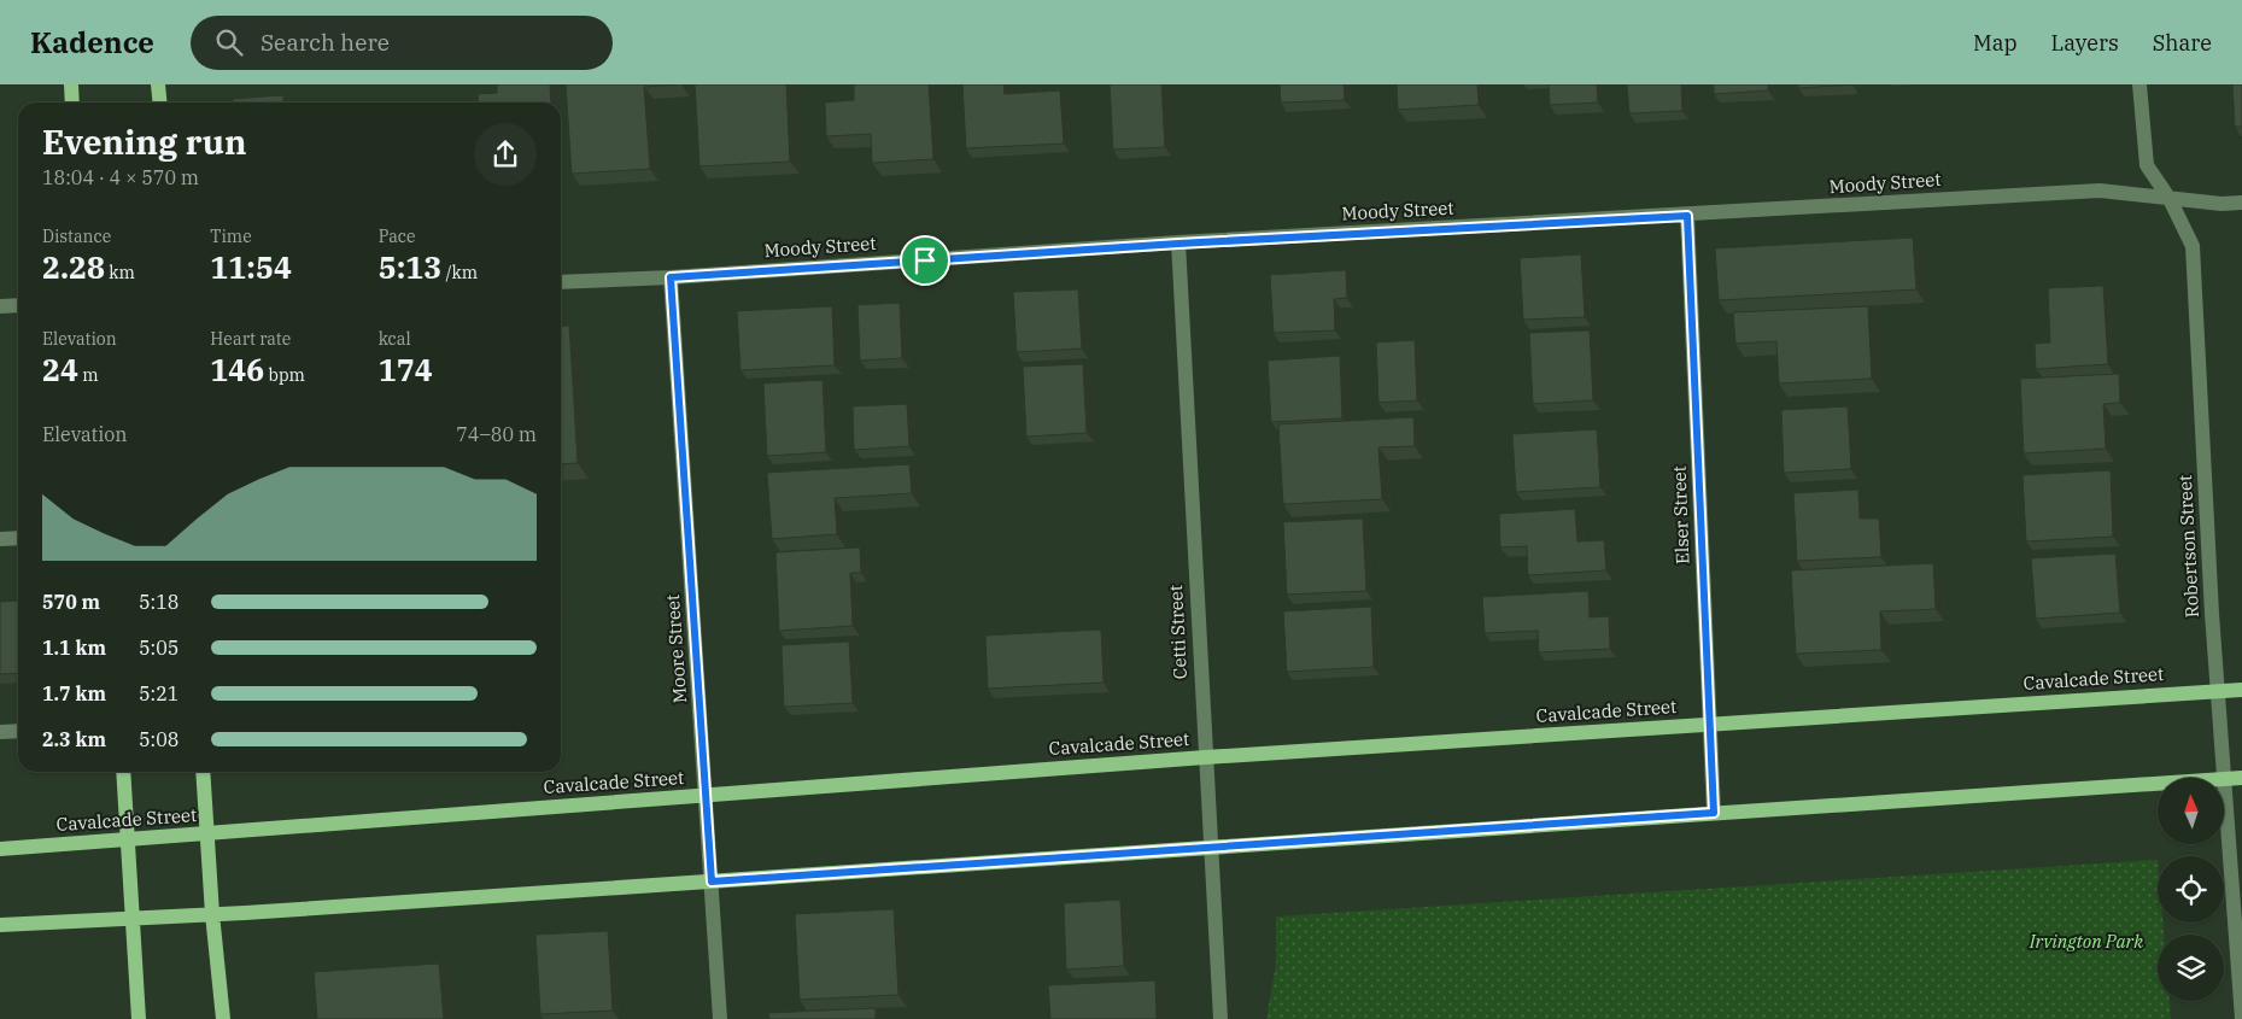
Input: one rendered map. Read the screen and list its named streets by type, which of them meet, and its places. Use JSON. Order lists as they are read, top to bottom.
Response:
{
  "streets": {
    "main road": ["Cavalcade Street"],
    "street": [
      "Moody Street",
      "Elser Street",
      "Robertson Street",
      "Cetti Street",
      "Moore Street"
    ]
  },
  "crossings": [
    ["Moody Street", "Elser Street"],
    ["Moody Street", "Robertson Street"],
    ["Moody Street", "Cetti Street"],
    ["Moody Street", "Moore Street"],
    ["Elser Street", "Cavalcade Street"],
    ["Robertson Street", "Cavalcade Street"],
    ["Cetti Street", "Cavalcade Street"],
    ["Moore Street", "Cavalcade Street"]
  ],
  "parks": ["Irvington Park"],
  "north": "top",
  "page": {
    "header": "Kadence",
    "search": "Search here",
    "nav": ["Map", "Layers", "Share"],
    "heading": ["Evening run", "18:04 · 4 × 570 m"],
    "stats": [
      ["Distance", "2.28 km"],
      ["Time", "11:54"],
      ["Pace", "5:13 /km"],
      ["Elevation", "24 m"],
      ["Heart rate", "146 bpm"],
      ["kcal", "174"]
    ],
    "chart": ["Elevation", "74–80 m"],
    "list": [
      {
        "name": "570 m",
        "note": "5:18"
      },
      {
        "name": "1.1 km",
        "note": "5:05"
      },
      {
        "name": "1.7 km",
        "note": "5:21"
      },
      {
        "name": "2.3 km",
        "note": "5:08"
      }
    ]
  }
}
